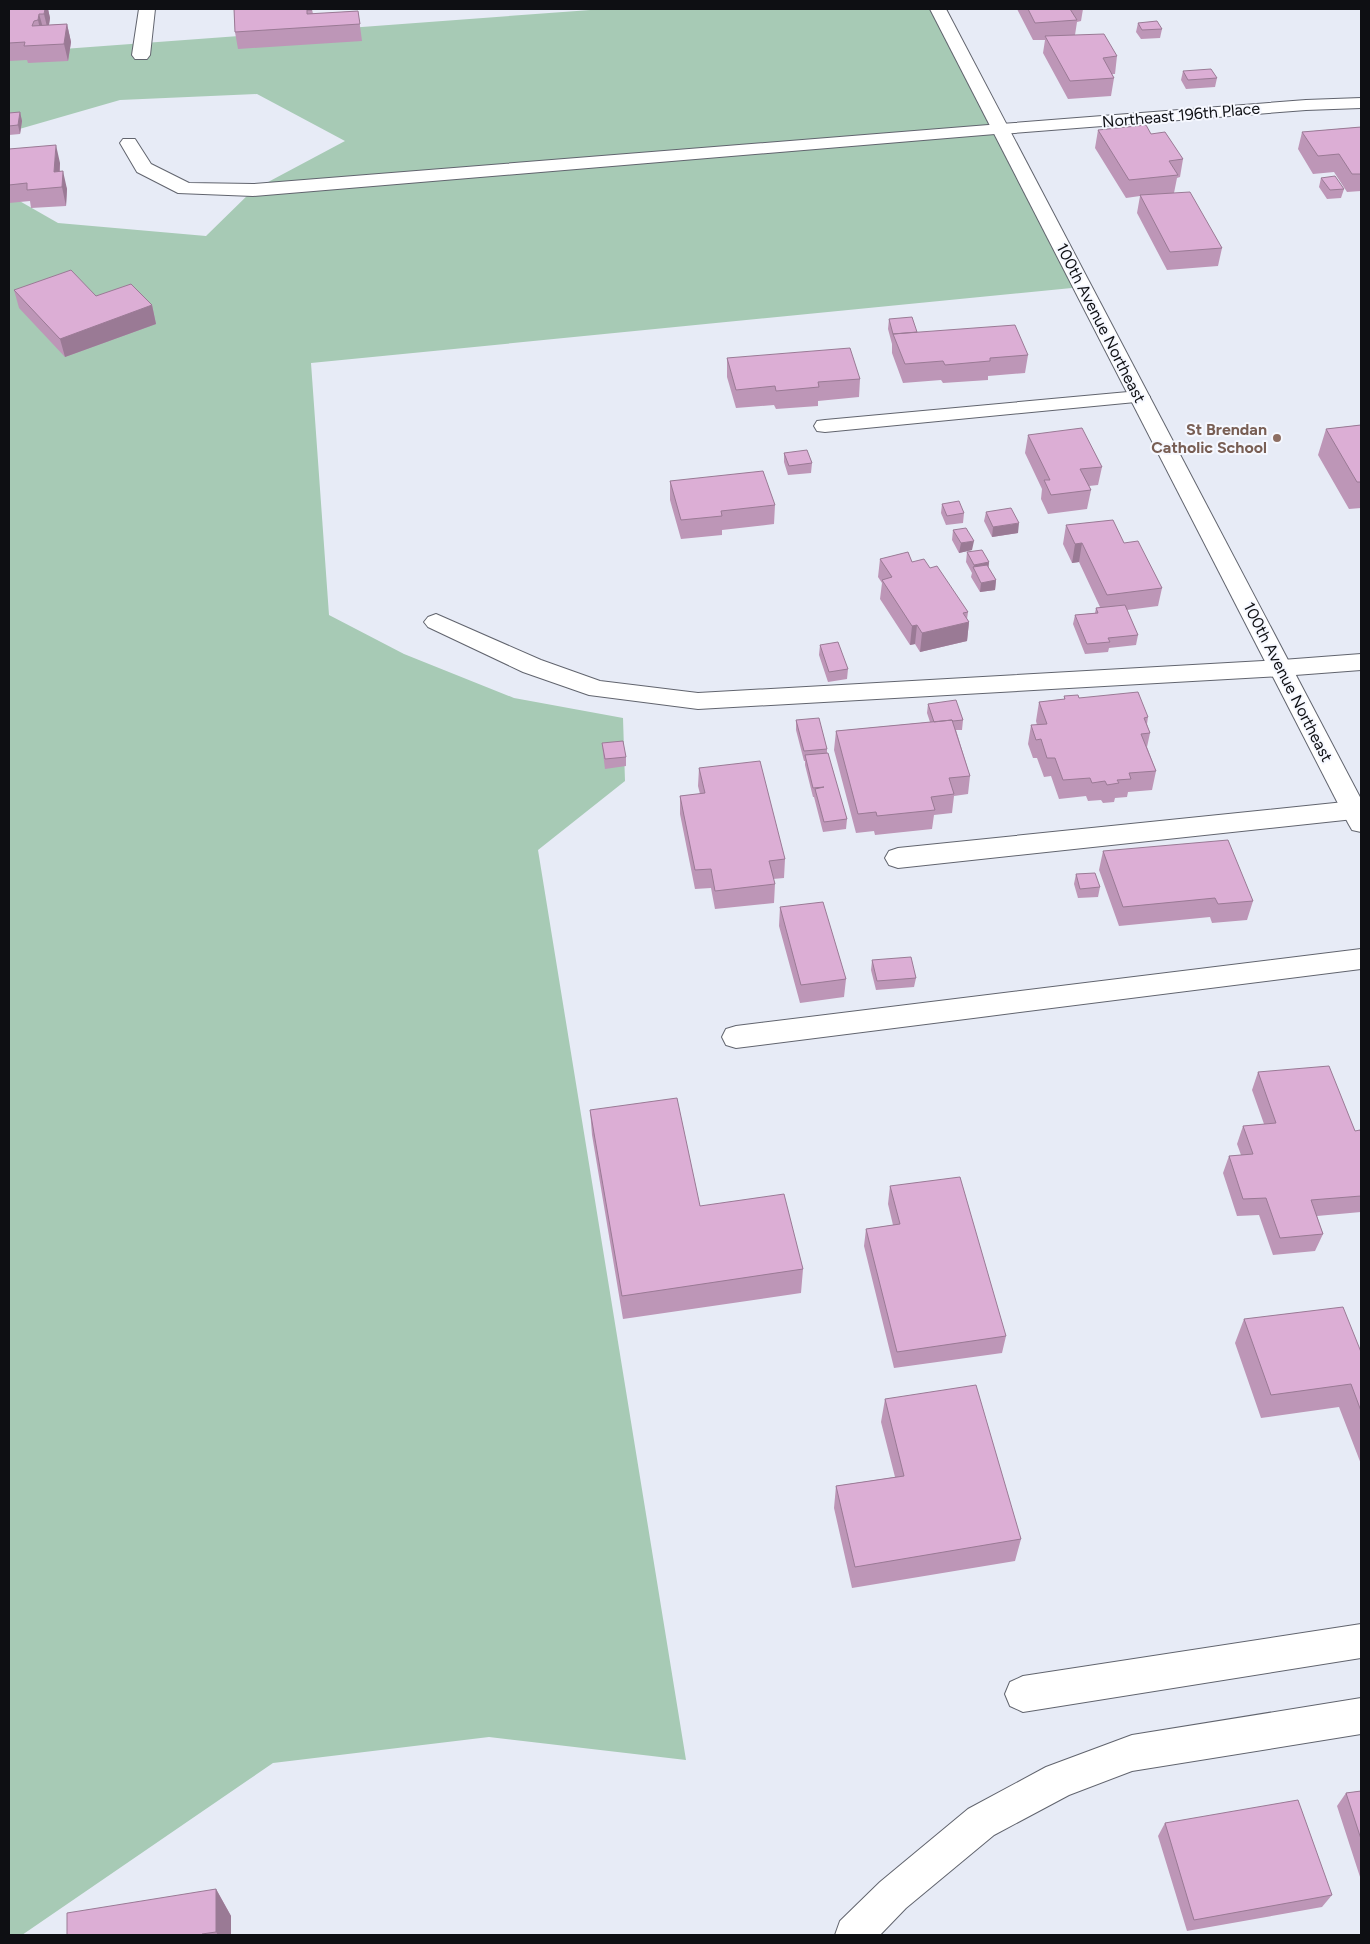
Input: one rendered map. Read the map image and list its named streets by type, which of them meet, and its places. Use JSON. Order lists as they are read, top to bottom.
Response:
{
  "streets": {
    "street": ["Northeast 196th Place", "100th Avenue Northeast"]
  },
  "crossings": [
    ["Northeast 196th Place", "100th Avenue Northeast"]
  ],
  "places": ["St Brendan Catholic School"]
}
